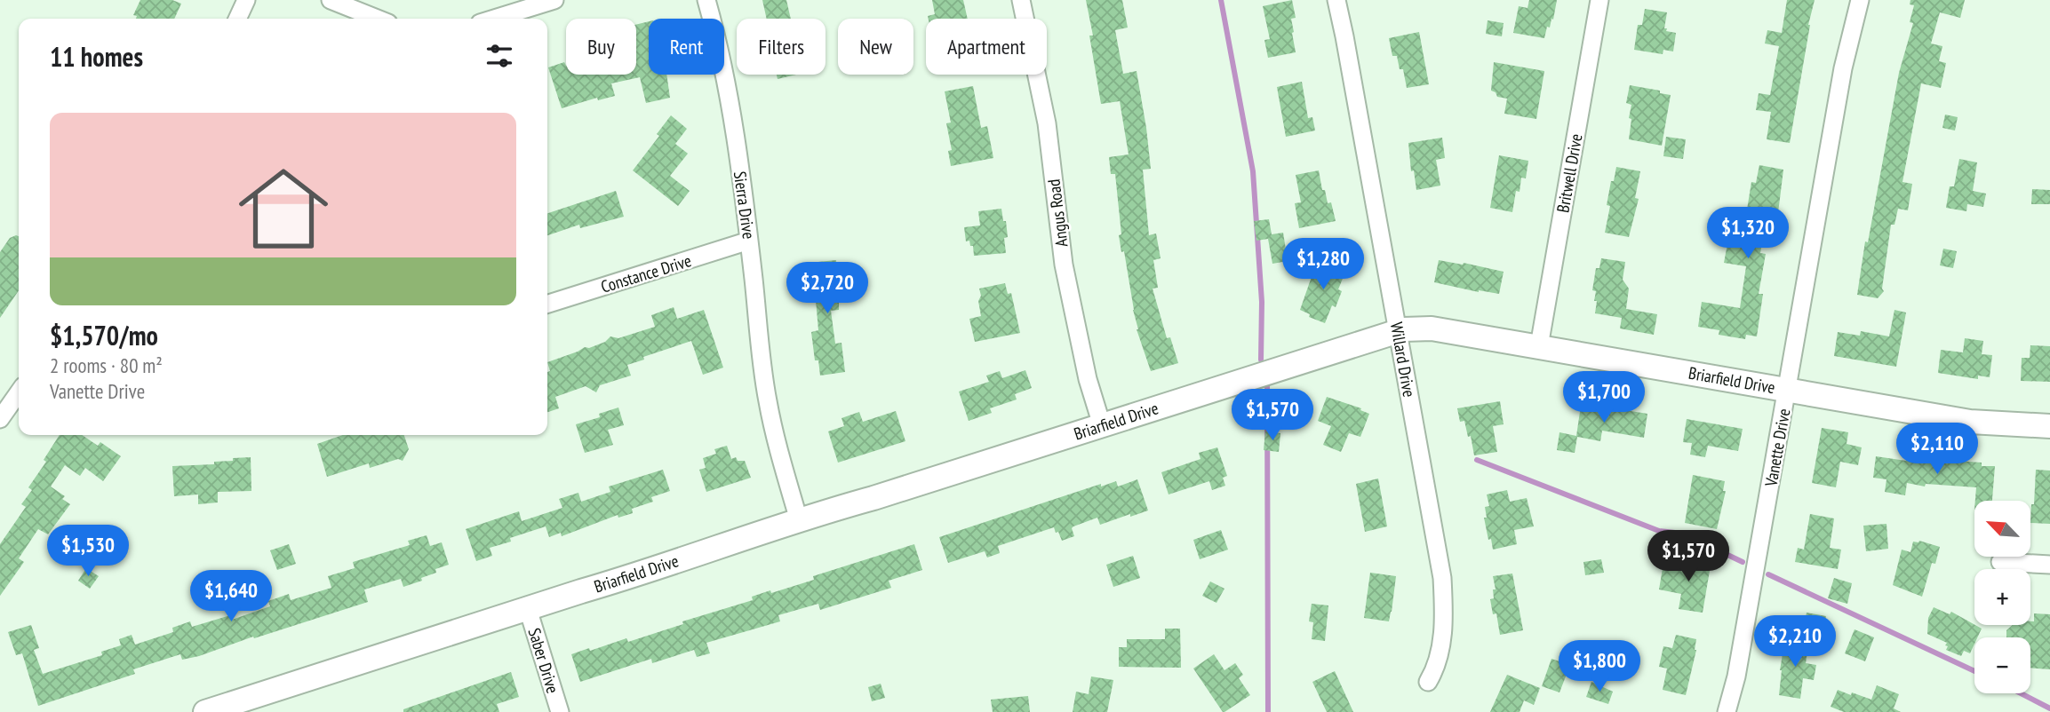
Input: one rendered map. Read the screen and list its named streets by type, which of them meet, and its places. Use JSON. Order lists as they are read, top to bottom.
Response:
{
  "streets": {
    "street": [
      "Britwell Drive",
      "Sierra Drive",
      "Angus Road",
      "Constance Drive",
      "Willard Drive",
      "Briarfield Drive",
      "Vanette Drive",
      "Saber Drive"
    ]
  },
  "crossings": [
    ["Britwell Drive", "Briarfield Drive"],
    ["Sierra Drive", "Constance Drive"],
    ["Sierra Drive", "Briarfield Drive"],
    ["Angus Road", "Briarfield Drive"],
    ["Willard Drive", "Briarfield Drive"],
    ["Briarfield Drive", "Vanette Drive"],
    ["Briarfield Drive", "Saber Drive"]
  ],
  "north": "top left",
  "page": {
    "chip": [
      "Buy",
      "Rent",
      "Filters",
      "New",
      "Apartment"
    ],
    "heading": "11 homes",
    "list": [
      {
        "name": "$1,570/mo",
        "note": "2 rooms · 80 m² · Vanette Drive"
      }
    ],
    "price": [
      "$1,320",
      "$1,280",
      "$2,720",
      "$1,700",
      "$1,570",
      "$2,110",
      "$1,530",
      "$1,570",
      "$1,640",
      "$2,210",
      "$1,800"
    ],
    "map_buttons": ["+", "−"]
  }
}
